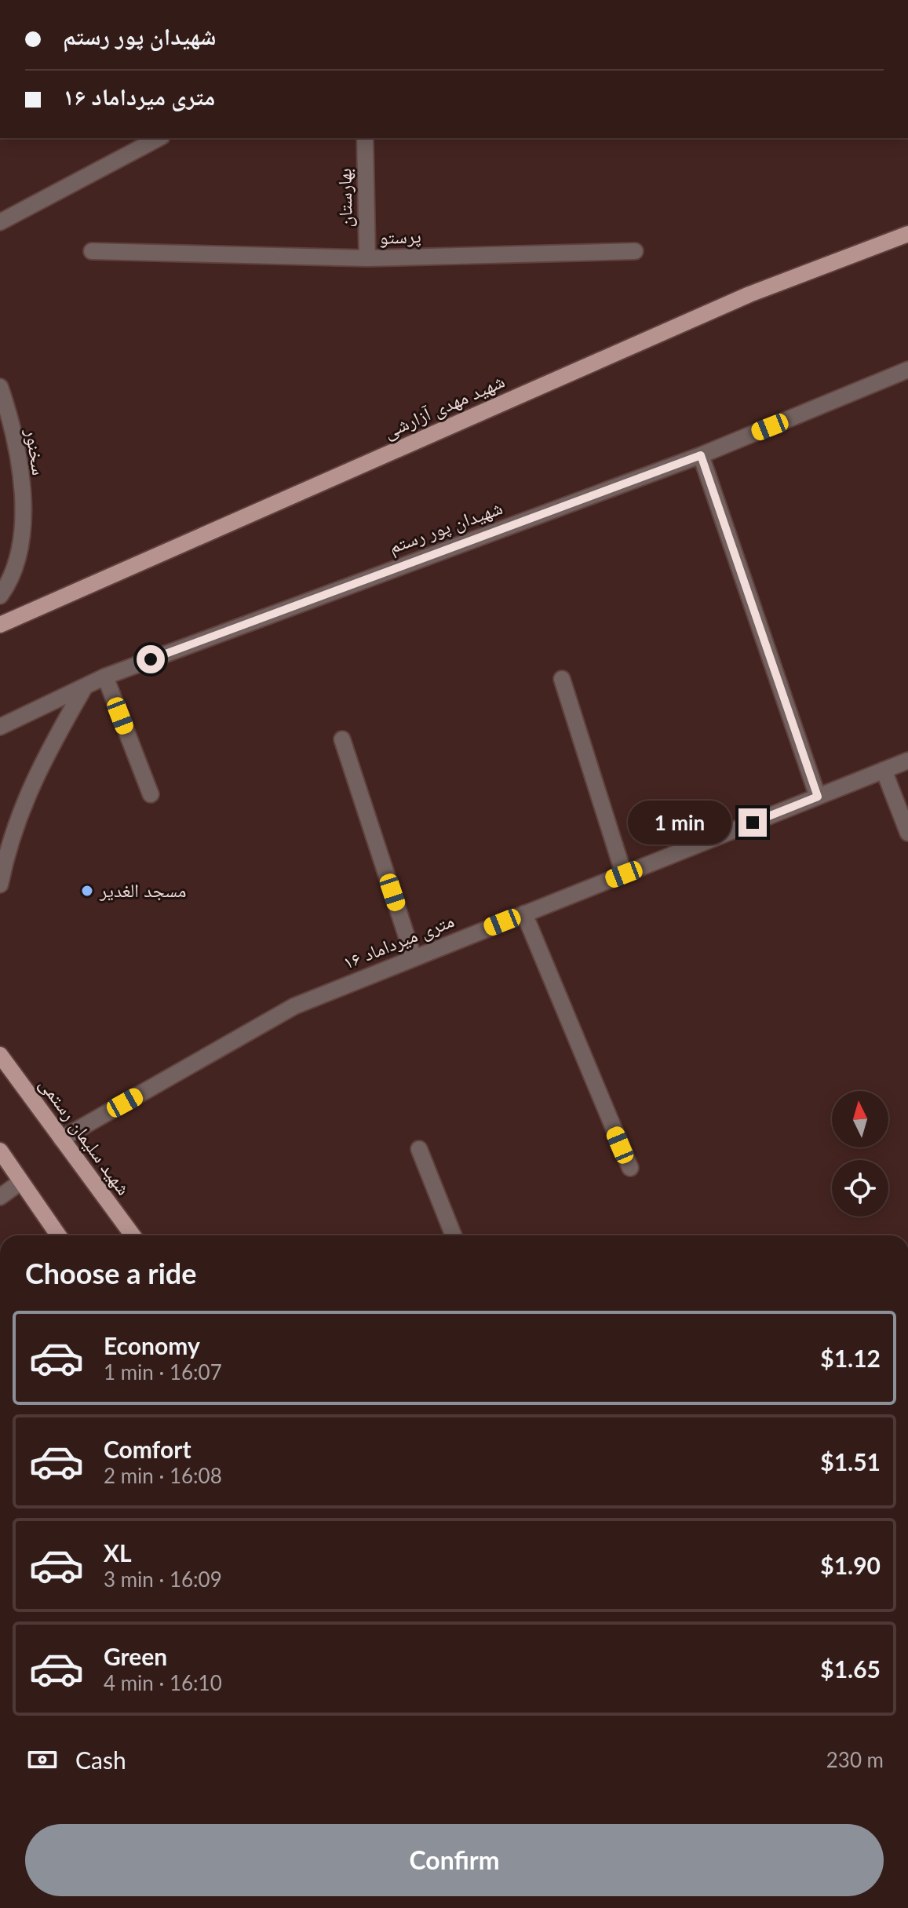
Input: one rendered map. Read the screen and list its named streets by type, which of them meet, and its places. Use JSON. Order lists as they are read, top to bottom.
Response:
{
  "streets": {
    "main road": ["شهید مهدی آزارشی", "شهید سلیمان رستمی"],
    "street": [
      "بهارستان",
      "پرستو",
      "سخنور",
      "شهیدان پور رستم",
      "۱۶ متری میرداماد"
    ]
  },
  "crossings": [
    ["بهارستان", "پرستو"],
    ["۱۶ متری میرداماد", "شهید سلیمان رستمی"]
  ],
  "places": ["مسجد الغدیر"],
  "north": "top",
  "page": {
    "banner": ["شهیدان پور رستم", "۱۶ متری میرداماد"],
    "bubble": "1 min",
    "heading": "Choose a ride",
    "list": [
      {
        "name": "Economy",
        "note": "1 min · 16:07",
        "value": "$1.12"
      },
      {
        "name": "Comfort",
        "note": "2 min · 16:08",
        "value": "$1.51"
      },
      {
        "name": "XL",
        "note": "3 min · 16:09",
        "value": "$1.90"
      },
      {
        "name": "Green",
        "note": "4 min · 16:10",
        "value": "$1.65"
      }
    ],
    "pay": ["Cash", "230 m"],
    "buttons": "Confirm"
  }
}
